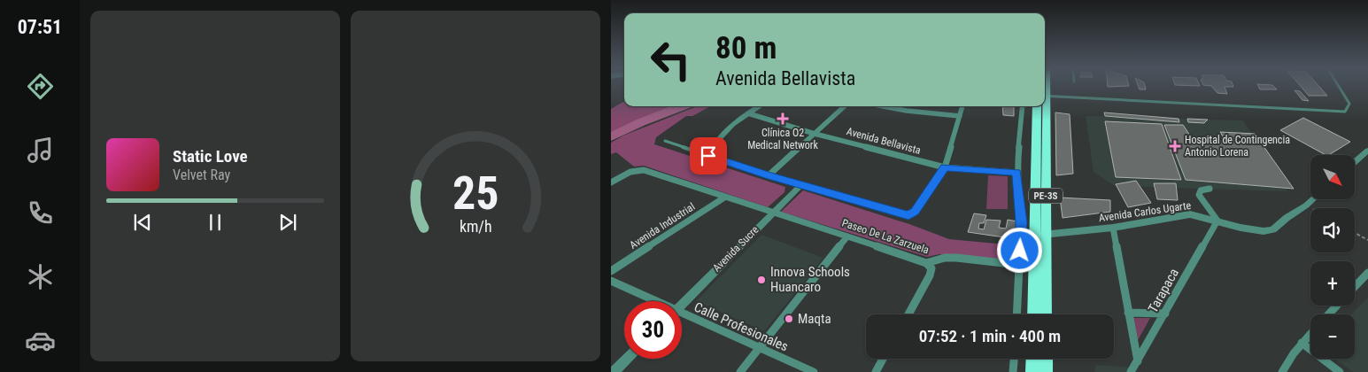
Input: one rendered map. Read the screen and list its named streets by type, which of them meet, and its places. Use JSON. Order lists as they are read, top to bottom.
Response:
{
  "streets": {
    "highway": ["PE-3S"],
    "street": [
      "Avenida Bellavista",
      "Avenida Carlos Ugarte",
      "Avenida Industrial",
      "Paseo De La Zarzuela",
      "Avenida Sucre",
      "Tarapaca",
      "Calle Profesionales"
    ]
  },
  "crossings": [
    ["PE-3S", "Avenida Carlos Ugarte"],
    ["Avenida Carlos Ugarte", "Tarapaca"],
    ["Avenida Industrial", "Paseo De La Zarzuela"],
    ["Paseo De La Zarzuela", "Avenida Sucre"]
  ],
  "places": {
    "health": ["Clínica O2 Medical Network", "Hospital de Contingencia Antonio Lorena"],
    "other": ["Innova Schools Huancaro", "Maqta"]
  },
  "north": "bottom right",
  "page": {
    "tabs": "07:51",
    "turn": ["80 m", "Avenida Bellavista"],
    "song": ["Static Love", "Velvet Ray"],
    "map_buttons": ["+", "−"],
    "limit": "30",
    "trip": "07:52 · 1 min · 400 m",
    "gauge": ["25", "km/h"]
  }
}
